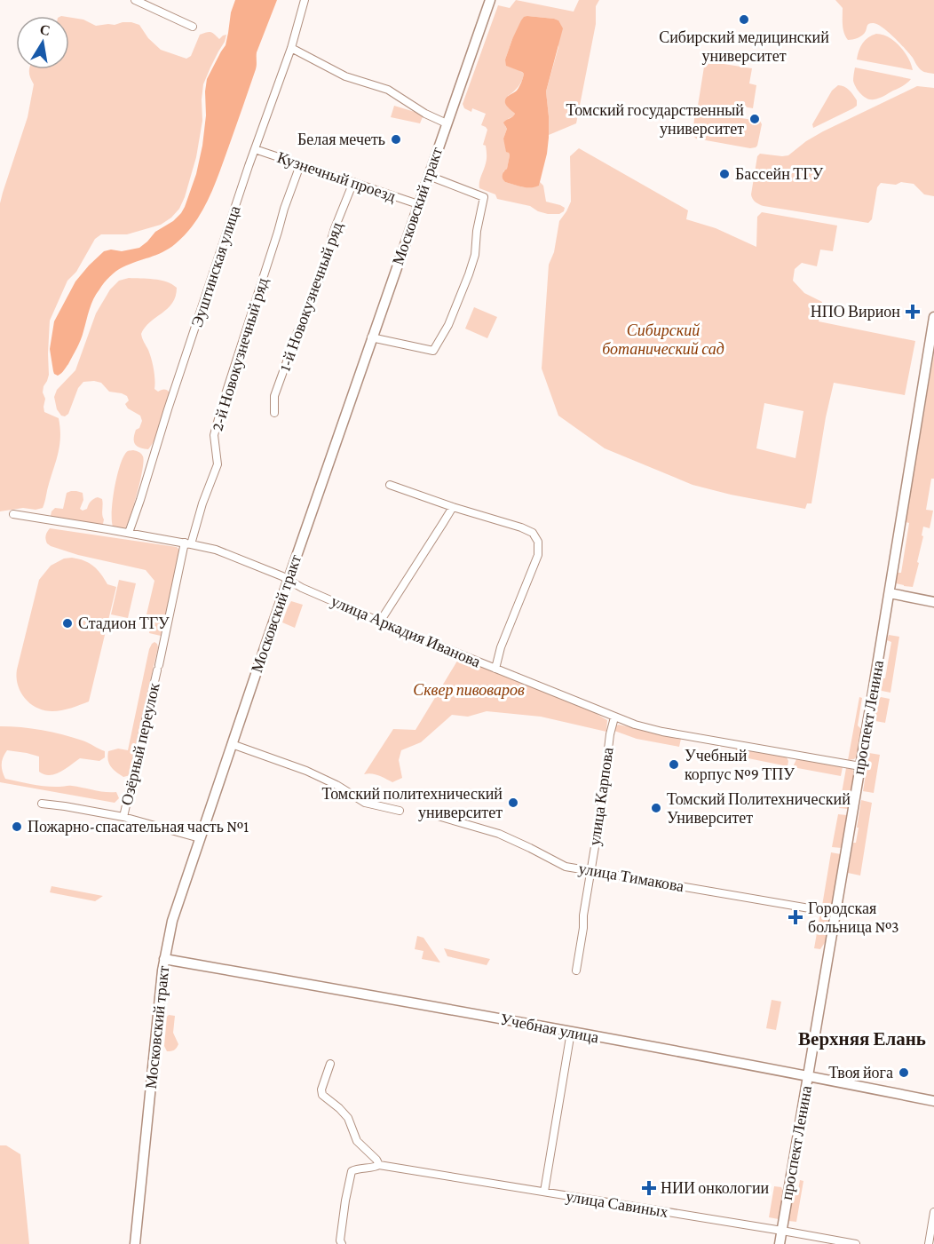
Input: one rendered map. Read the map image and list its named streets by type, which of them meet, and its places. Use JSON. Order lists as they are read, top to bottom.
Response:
{
  "streets": {
    "main road": ["Московский тракт", "проспект Ленина", "Учебная улица"],
    "street": [
      "Кузнечный проезд",
      "Эуштинская улица",
      "1-й Новокузнечный ряд",
      "2-й Новокузнечный ряд",
      "улица Аркадия Иванова",
      "Озёрный переулок",
      "улица Карпова",
      "улица Тимакова",
      "улица Савиных"
    ]
  },
  "crossings": [
    ["Кузнечный проезд", "Московский тракт"],
    ["Кузнечный проезд", "Эуштинская улица"],
    ["Кузнечный проезд", "1-й Новокузнечный ряд"],
    ["Кузнечный проезд", "2-й Новокузнечный ряд"],
    ["Московский тракт", "улица Аркадия Иванова"],
    ["Московский тракт", "Учебная улица"],
    ["Эуштинская улица", "улица Аркадия Иванова"],
    ["2-й Новокузнечный ряд", "улица Аркадия Иванова"],
    ["2-й Новокузнечный ряд", "Озёрный переулок"],
    ["улица Аркадия Иванова", "проспект Ленина"],
    ["улица Аркадия Иванова", "Озёрный переулок"],
    ["улица Аркадия Иванова", "улица Карпова"],
    ["проспект Ленина", "улица Тимакова"],
    ["проспект Ленина", "Учебная улица"],
    ["проспект Ленина", "улица Савиных"],
    ["улица Карпова", "улица Тимакова"]
  ],
  "districts": ["Верхняя Елань"],
  "parks": ["Сибирский ботанический сад", "Сквер пивоваров"],
  "places": {
    "other": [
      "Сибирский медицинский университет",
      "Томский государственный университет",
      "Белая мечеть",
      "Бассейн ТГУ",
      "Стадион ТГУ",
      "Учебный корпус №9 ТПУ",
      "Томский политехнический университет",
      "Томский Политехнический Университет",
      "Пожарно-спасательная часть №1",
      "Твоя йога"
    ],
    "health": ["НПО Вирион", "Городская больница №3", "НИИ онкологии"]
  },
  "north": "top"
}
